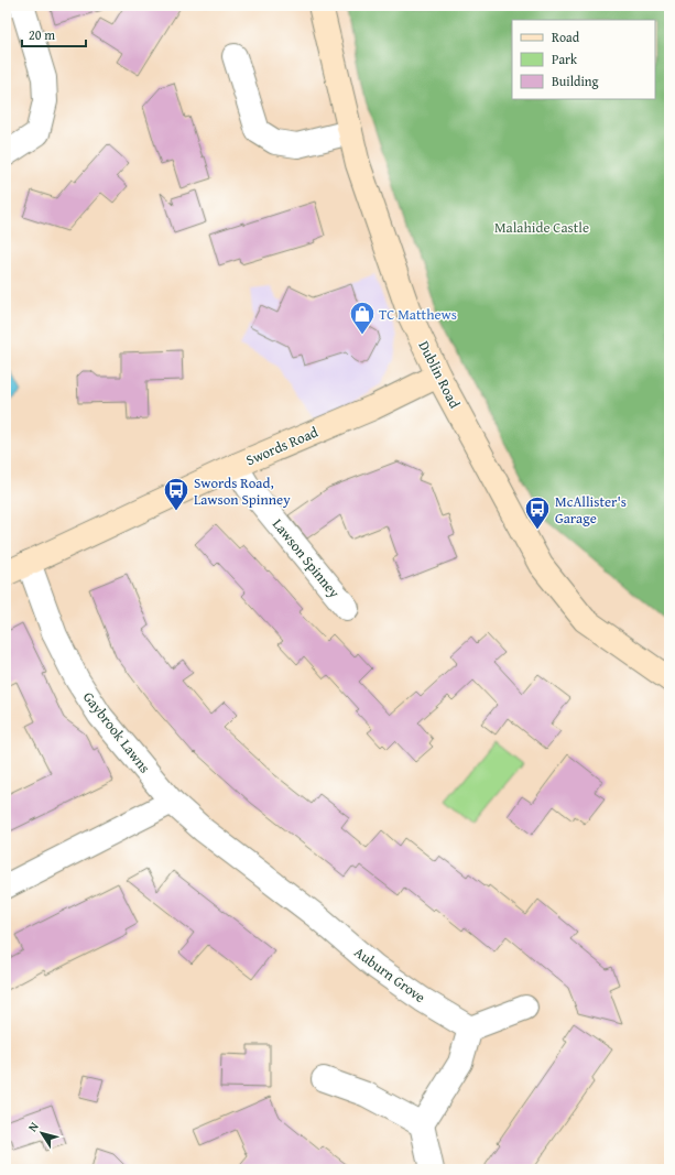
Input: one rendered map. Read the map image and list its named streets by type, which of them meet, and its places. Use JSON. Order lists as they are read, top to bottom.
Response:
{
  "streets": {
    "main road": ["Dublin Road", "Swords Road"],
    "street": ["Lawson Spinney", "Gaybrook Lawns", "Auburn Grove"]
  },
  "crossings": [
    ["Dublin Road", "Swords Road"],
    ["Swords Road", "Lawson Spinney"],
    ["Swords Road", "Gaybrook Lawns"],
    ["Gaybrook Lawns", "Auburn Grove"]
  ],
  "parks": ["Malahide Castle"],
  "places": {
    "shop": ["TC Matthews"],
    "bus stop": ["Swords Road, Lawson Spinney", "McAllister's Garage"]
  },
  "legend": ["Road", "Park", "Building"],
  "scale_bar": "20 m",
  "north": "top left"
}
